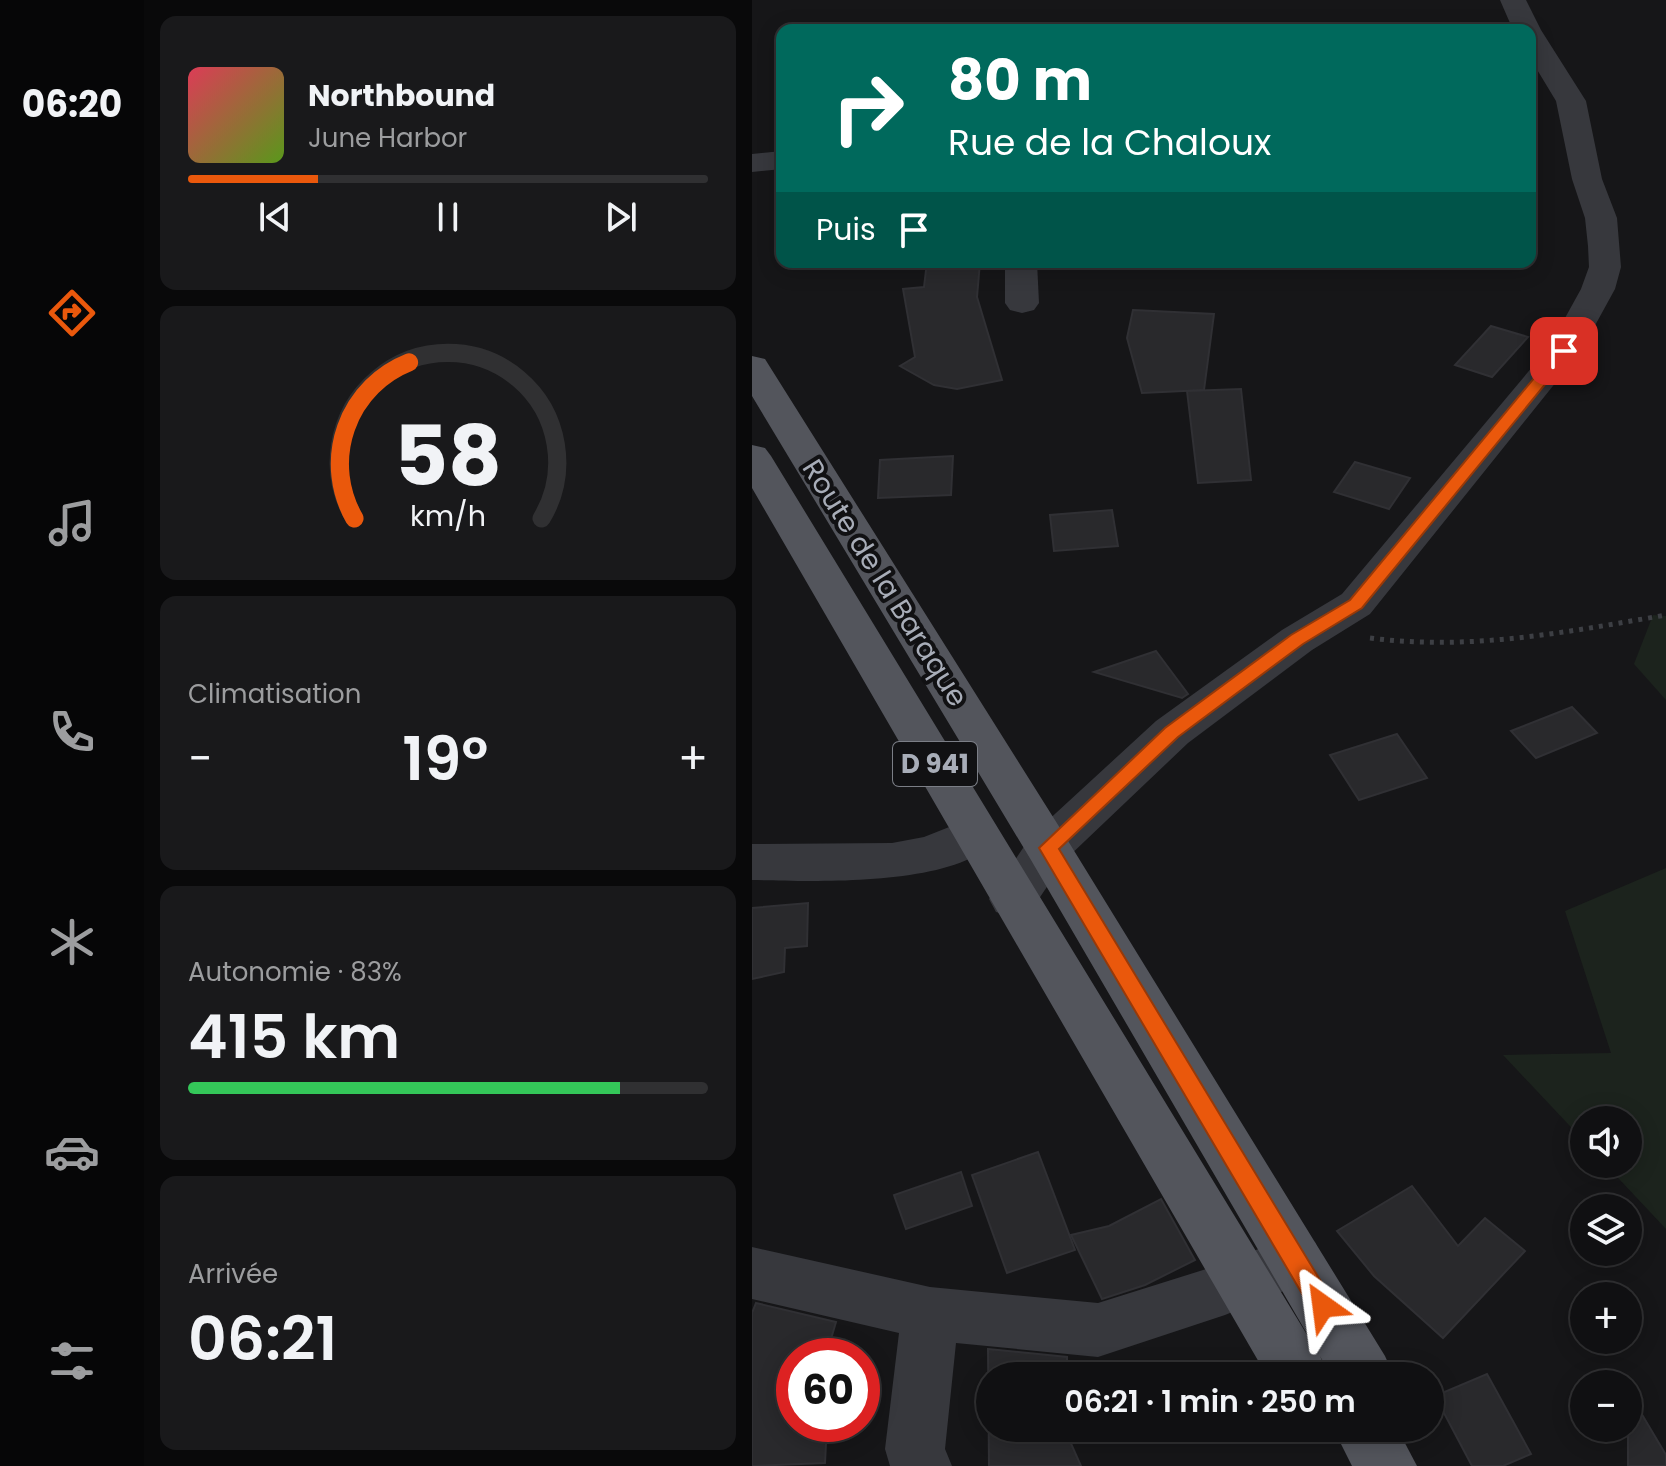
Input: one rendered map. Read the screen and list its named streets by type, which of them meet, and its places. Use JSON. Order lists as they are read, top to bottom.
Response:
{
  "streets": {
    "main road": ["Route de la Baraque", "D 941"]
  },
  "crossings": [
    ["Route de la Baraque", "D 941"]
  ],
  "page": {
    "tabs": "06:20",
    "turn": ["80 m", "Rue de la Chaloux"],
    "song": ["Northbound", "June Harbor"],
    "then": "Puis",
    "tile": [
      "Climatisation",
      ["Autonomie · 83%", "415 km"],
      ["Arrivée", "06:21"]
    ],
    "heat": ["−", "19°", "+"],
    "map_buttons": ["+", "−"],
    "limit": "60",
    "trip": "06:21 · 1 min · 250 m",
    "gauge": ["58", "km/h"]
  }
}
